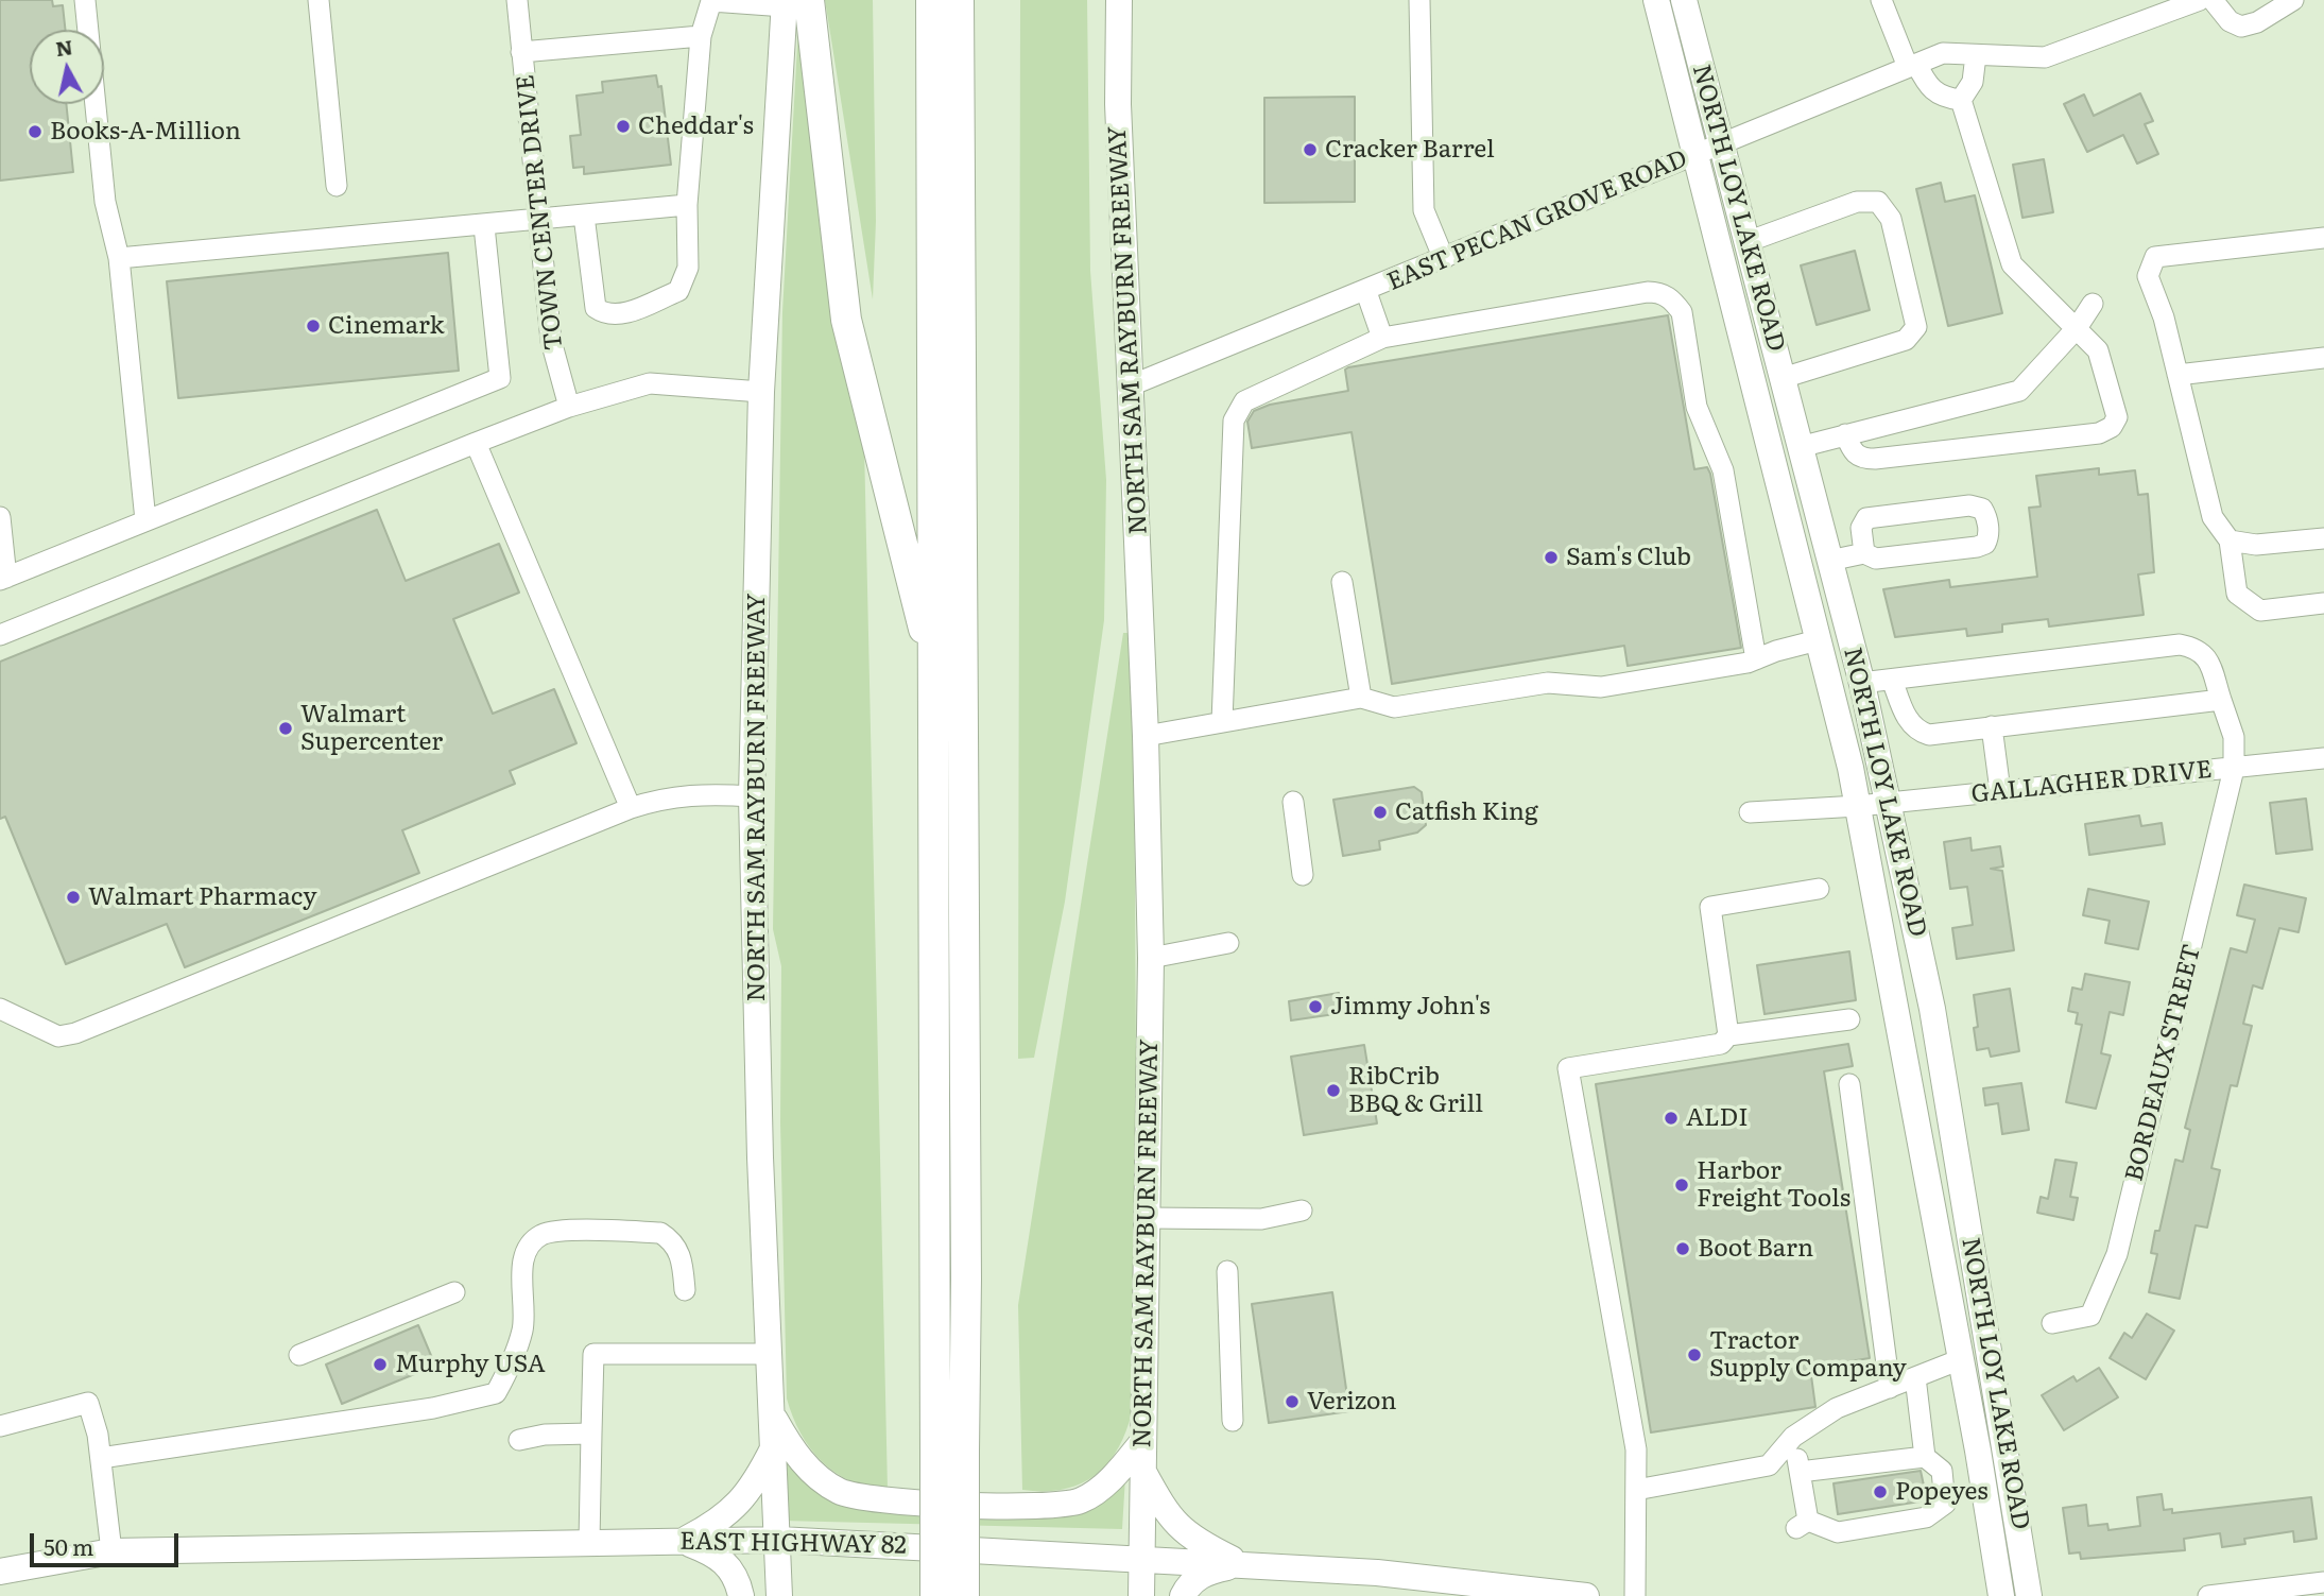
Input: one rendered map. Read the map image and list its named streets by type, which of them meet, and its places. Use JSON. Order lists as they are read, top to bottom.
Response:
{
  "streets": {
    "main road": ["NORTH LOY LAKE ROAD", "NORTH SAM RAYBURN FREEWAY", "EAST HIGHWAY 82"],
    "street": [
      "TOWN CENTER DRIVE",
      "EAST PECAN GROVE ROAD",
      "GALLAGHER DRIVE",
      "BORDEAUX STREET"
    ]
  },
  "crossings": [
    ["NORTH LOY LAKE ROAD", "EAST PECAN GROVE ROAD"],
    ["NORTH LOY LAKE ROAD", "GALLAGHER DRIVE"],
    ["EAST PECAN GROVE ROAD", "NORTH SAM RAYBURN FREEWAY"],
    ["NORTH SAM RAYBURN FREEWAY", "EAST HIGHWAY 82"],
    ["GALLAGHER DRIVE", "BORDEAUX STREET"]
  ],
  "places": [
    "Cheddar's",
    "Books-A-Million",
    "Cracker Barrel",
    "Cinemark",
    "Sam's Club",
    "Walmart Supercenter",
    "Catfish King",
    "Walmart Pharmacy",
    "Jimmy John's",
    "RibCrib BBQ & Grill",
    "ALDI",
    "Harbor Freight Tools",
    "Boot Barn",
    "Tractor Supply Company",
    "Murphy USA",
    "Verizon",
    "Popeyes"
  ],
  "scale_bar": "50 m",
  "north": "top"
}
